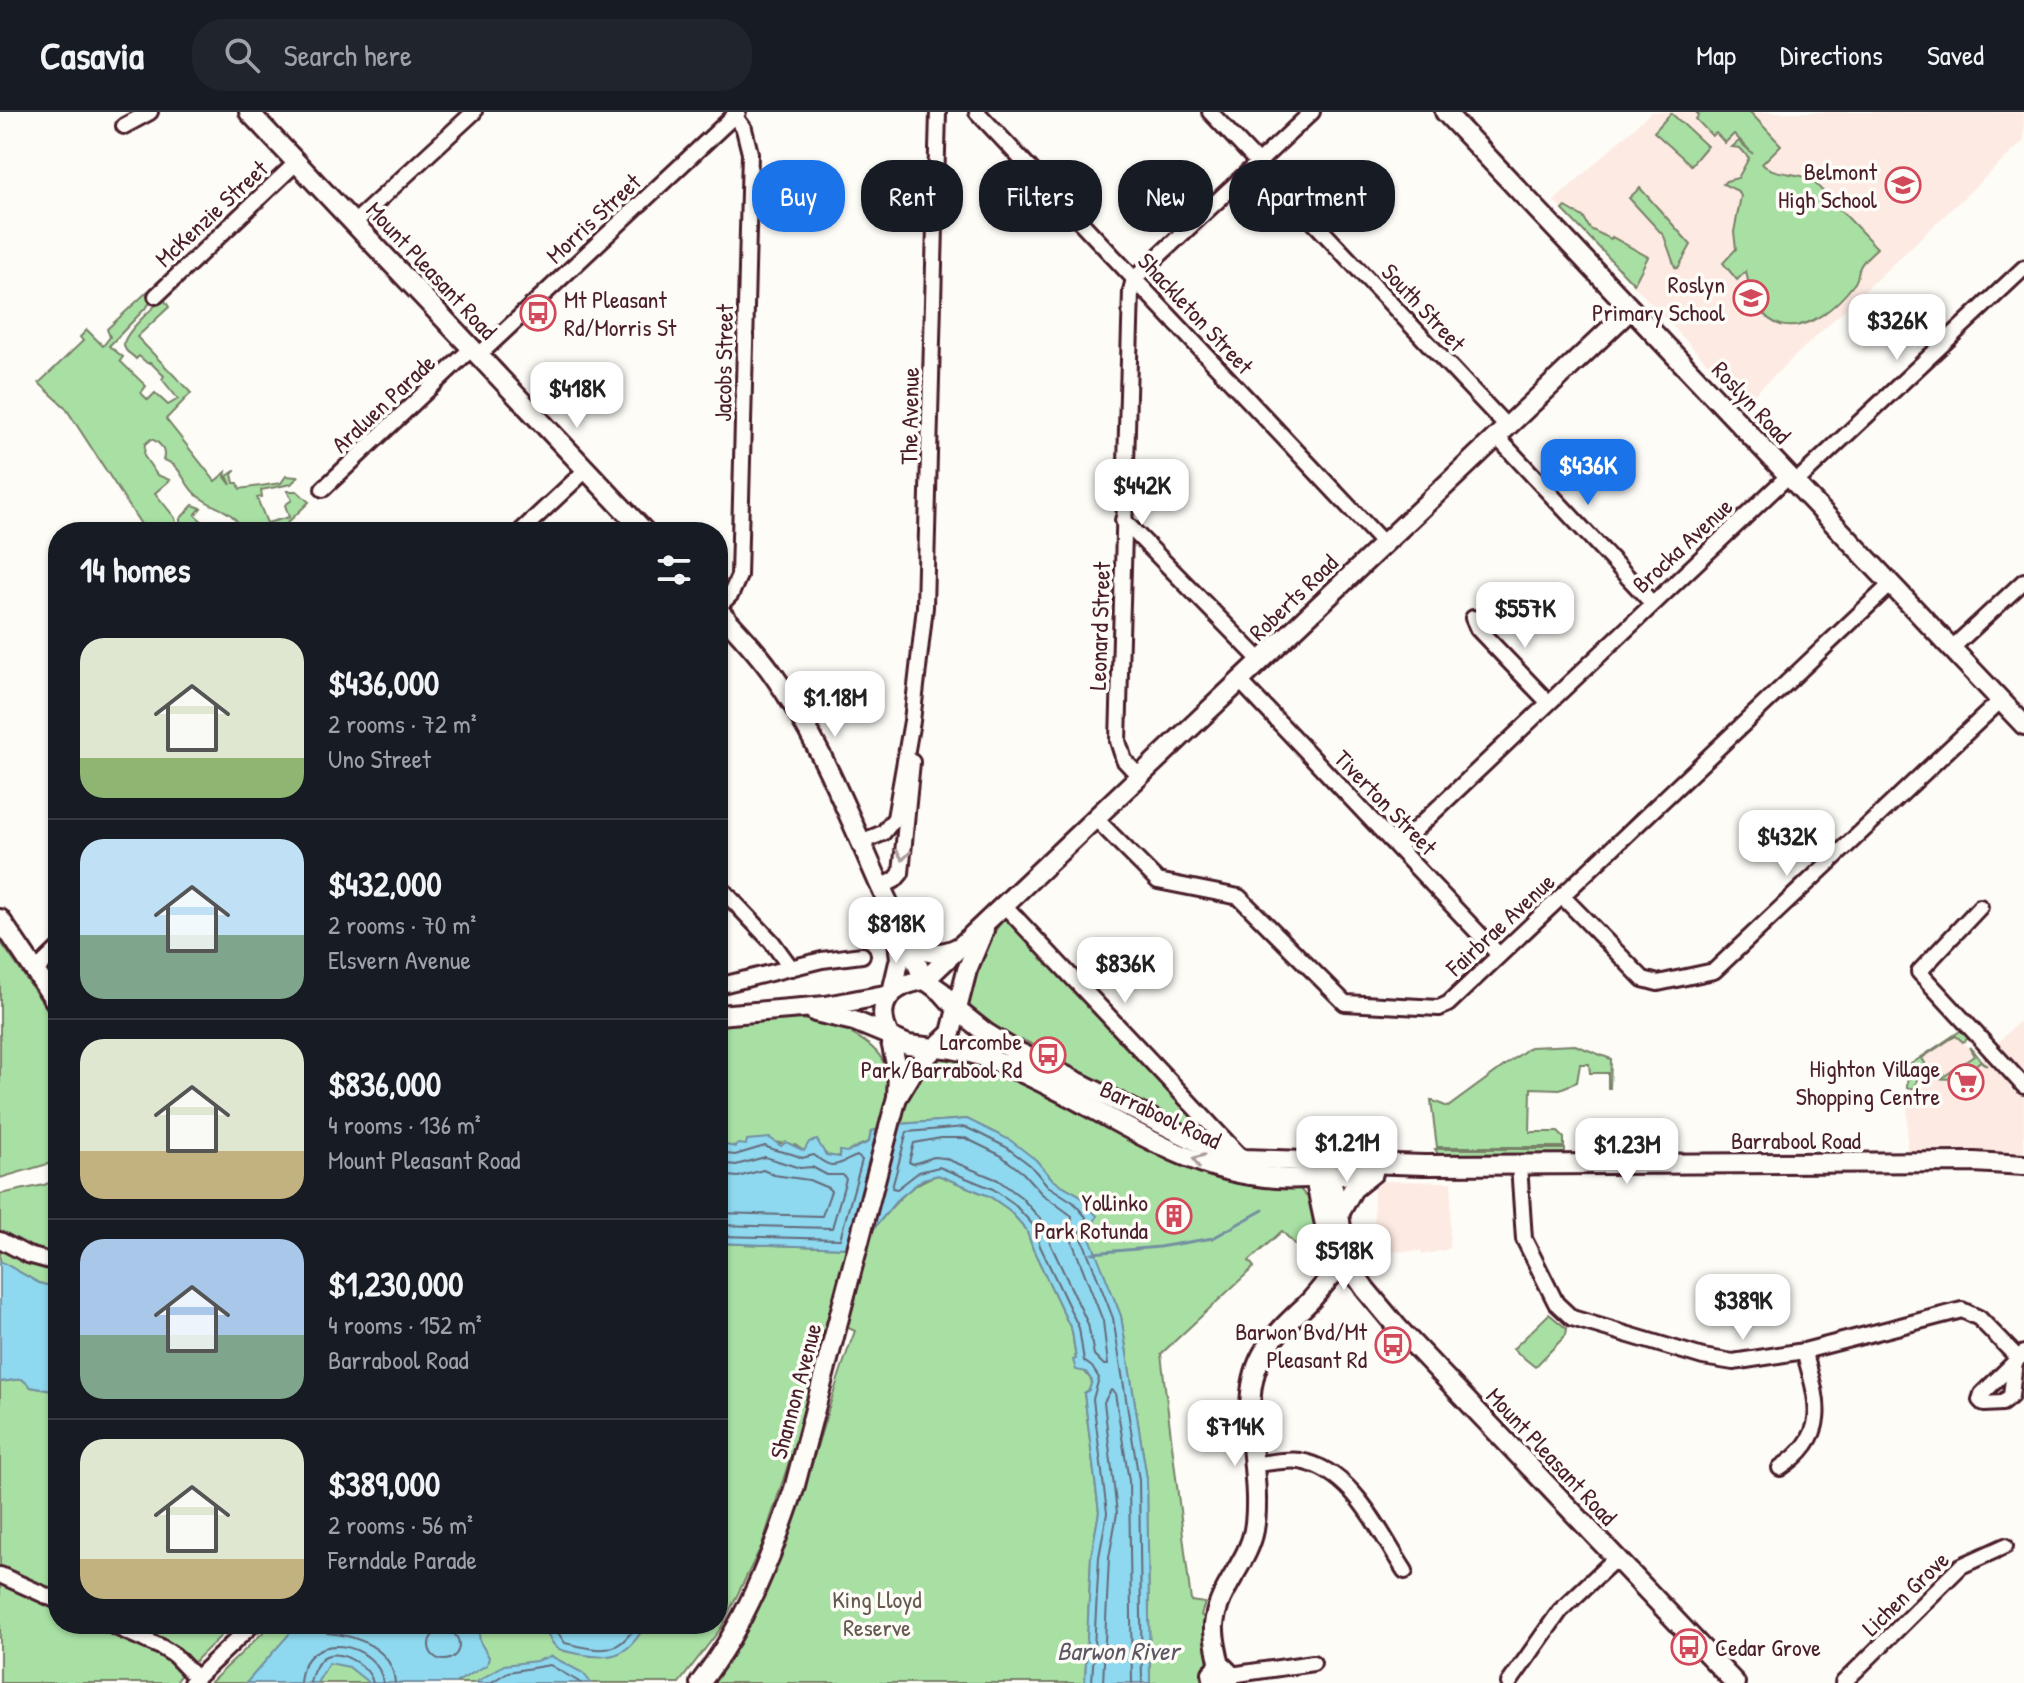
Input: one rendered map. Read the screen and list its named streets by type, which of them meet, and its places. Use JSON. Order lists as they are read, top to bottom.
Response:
{
  "streets": {
    "street": [
      "McKenzie Street",
      "Morris Street",
      "Mount Pleasant Road",
      "South Street",
      "Shackleton Street",
      "Jacobs Street",
      "Roslyn Road",
      "Araluen Parade",
      "The Avenue",
      "Brocka Avenue",
      "Roberts Road",
      "Leonard Street",
      "Tiverton Street",
      "Fairbrae Avenue",
      "Barrabool Road",
      "Shannon Avenue",
      "Lichen Grove"
    ]
  },
  "crossings": [
    ["McKenzie Street", "Mount Pleasant Road"],
    ["Morris Street", "Mount Pleasant Road"],
    ["Morris Street", "Jacobs Street"],
    ["Morris Street", "Araluen Parade"],
    ["Mount Pleasant Road", "Araluen Parade"],
    ["Mount Pleasant Road", "Barrabool Road"],
    ["South Street", "Brocka Avenue"],
    ["South Street", "Roberts Road"],
    ["Shackleton Street", "Roberts Road"],
    ["Shackleton Street", "Leonard Street"],
    ["Roslyn Road", "Brocka Avenue"],
    ["Roslyn Road", "Roberts Road"],
    ["Roslyn Road", "Fairbrae Avenue"],
    ["Brocka Avenue", "Tiverton Street"],
    ["Roberts Road", "Leonard Street"],
    ["Roberts Road", "Tiverton Street"],
    ["Roberts Road", "Fairbrae Avenue"],
    ["Roberts Road", "Barrabool Road"],
    ["Roberts Road", "Shannon Avenue"],
    ["Tiverton Street", "Fairbrae Avenue"],
    ["Barrabool Road", "Shannon Avenue"]
  ],
  "water": ["Barwon River"],
  "parks": ["King Lloyd Reserve"],
  "places": {
    "school or university": ["Belmont High School", "Roslyn Primary School"],
    "bus stop": [
      "Mt Pleasant Rd/Morris St",
      "Larcombe Park/Barrabool Rd",
      "Barwon Bvd/Mt Pleasant Rd",
      "Cedar Grove"
    ],
    "supermarket": ["Highton Village Shopping Centre"],
    "building": ["Yollinko Park Rotunda"]
  },
  "page": {
    "header": "Casavia",
    "search": "Search here",
    "nav": ["Map", "Directions", "Saved"],
    "chip": [
      "Buy",
      "Rent",
      "Filters",
      "New",
      "Apartment"
    ],
    "price": [
      "$326K",
      "$418K",
      "$436K",
      "$442K",
      "$557K",
      "$1.18M",
      "$432K",
      "$818K",
      "$836K",
      "$1.21M",
      "$1.23M",
      "$518K",
      "$389K",
      "$714K"
    ],
    "heading": "14 homes",
    "list": [
      {
        "name": "$436,000",
        "note": "2 rooms · 72 m² · Uno Street"
      },
      {
        "name": "$432,000",
        "note": "2 rooms · 70 m² · Elsvern Avenue"
      },
      {
        "name": "$836,000",
        "note": "4 rooms · 136 m² · Mount Pleasant Road"
      },
      {
        "name": "$1,230,000",
        "note": "4 rooms · 152 m² · Barrabool Road"
      },
      {
        "name": "$389,000",
        "note": "2 rooms · 56 m² · Ferndale Parade"
      }
    ]
  }
}
